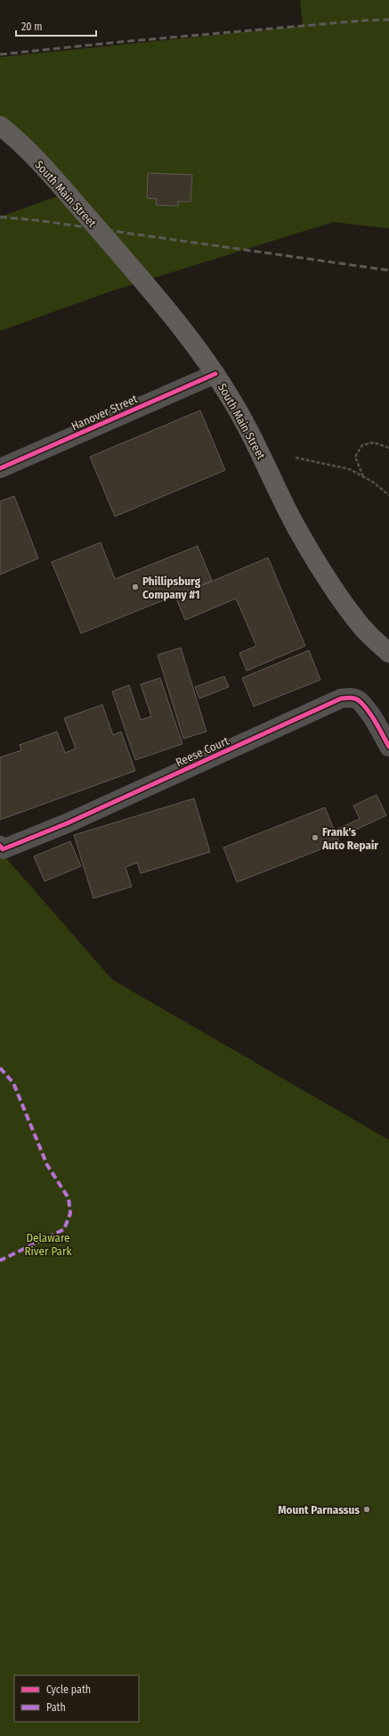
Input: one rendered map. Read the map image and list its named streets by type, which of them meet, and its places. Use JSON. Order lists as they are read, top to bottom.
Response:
{
  "streets": {
    "main road": ["South Main Street"],
    "street": ["Hanover Street", "Reese Court"]
  },
  "crossings": [
    ["South Main Street", "Hanover Street"]
  ],
  "parks": ["Delaware River Park"],
  "places": ["Phillipsburg Company #1", "Frank's Auto Repair", "Mount Parnassus"],
  "legend": ["Cycle path", "Path"],
  "scale_bar": "20 m"
}
